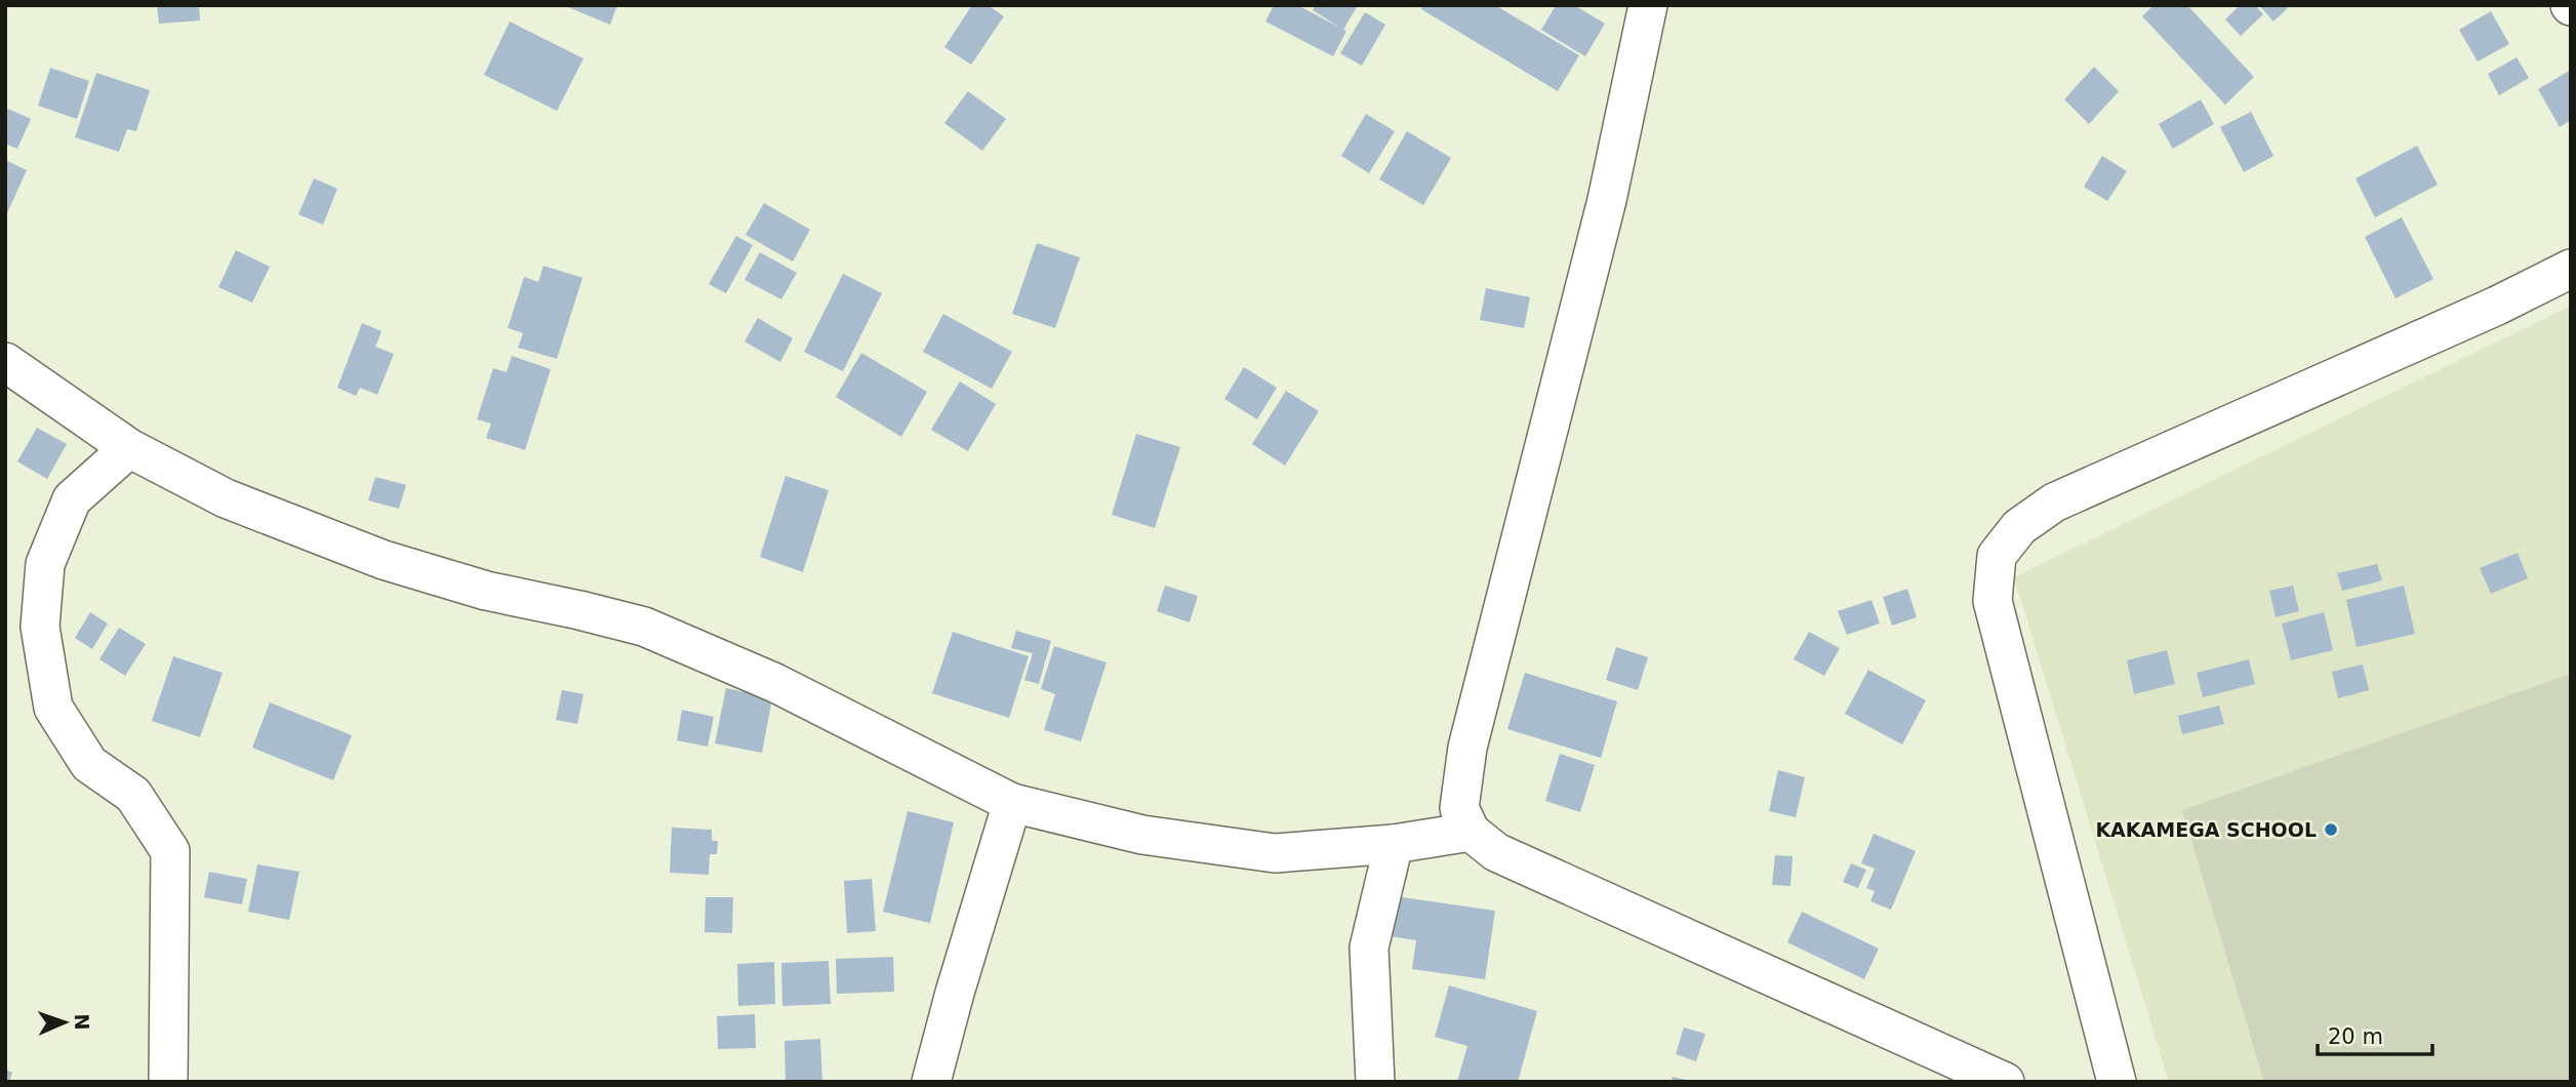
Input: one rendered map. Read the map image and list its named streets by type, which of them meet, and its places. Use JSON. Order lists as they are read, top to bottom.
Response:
{
  "places": ["KAKAMEGA SCHOOL"],
  "scale_bar": "20 m",
  "north": "right"
}
